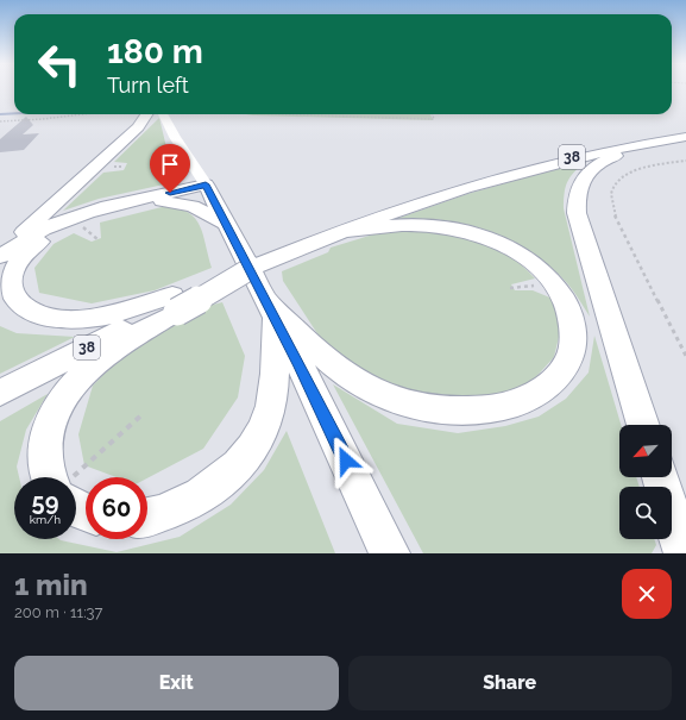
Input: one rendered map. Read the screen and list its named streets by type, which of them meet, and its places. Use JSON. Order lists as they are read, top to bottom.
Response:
{
  "streets": {
    "main road": ["38"]
  },
  "north": "bottom left",
  "page": {
    "turn": ["180 m", "Turn left"],
    "speed": "59 km/h",
    "limit": "60",
    "heading": ["1 min", "200 m · 11:37"],
    "buttons": ["Exit", "Share"]
  }
}
